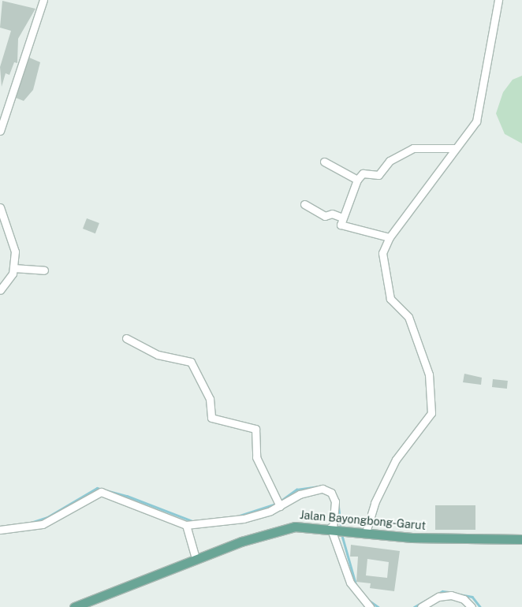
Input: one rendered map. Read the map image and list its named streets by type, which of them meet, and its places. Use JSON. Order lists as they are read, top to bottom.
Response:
{
  "streets": {
    "main road": ["Jalan Bayongbong-Garut"]
  }
}
